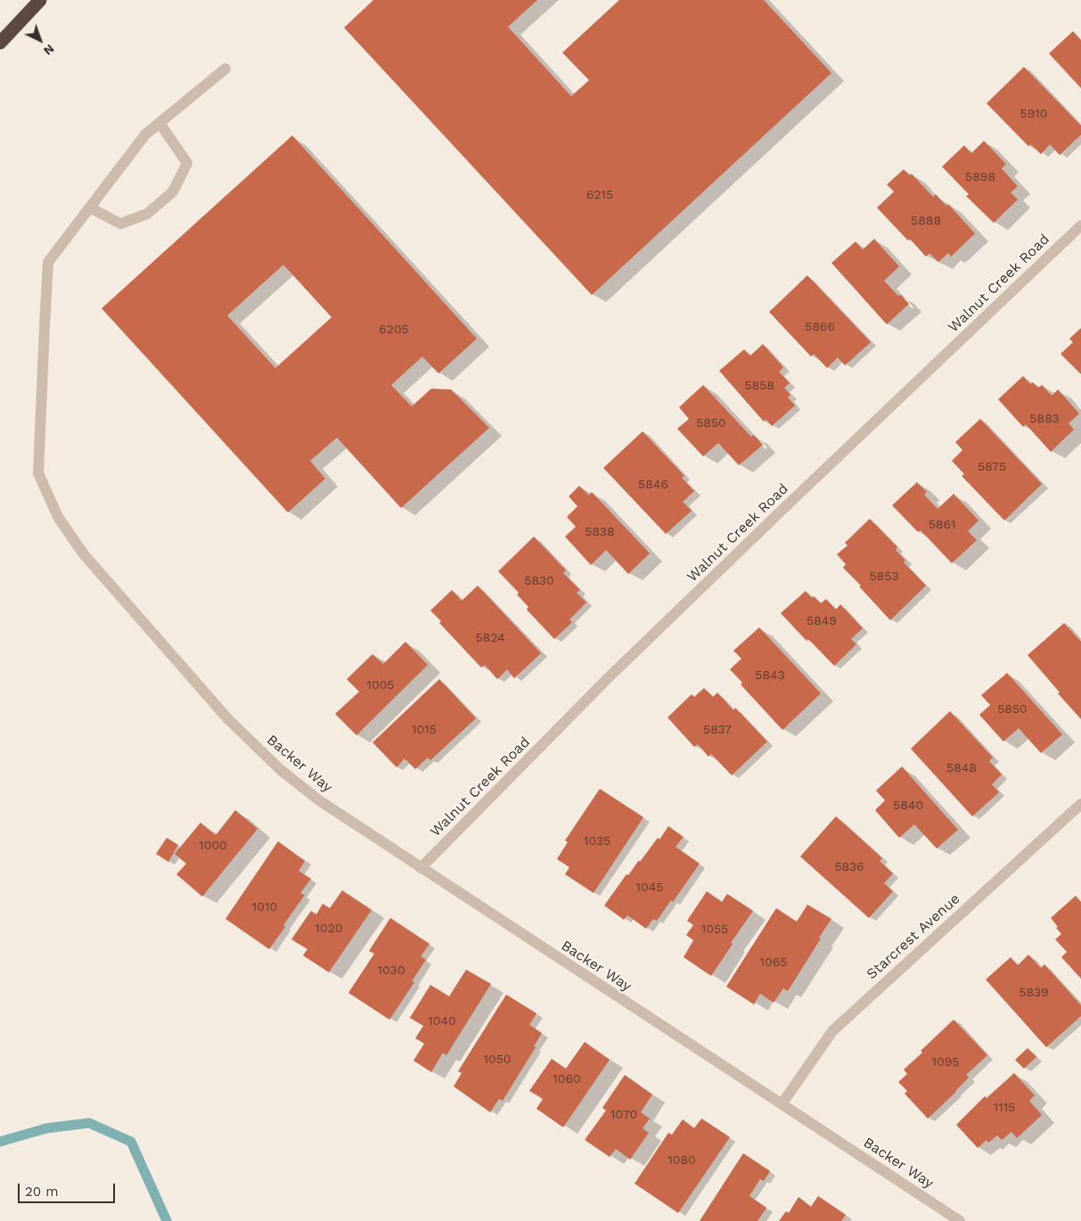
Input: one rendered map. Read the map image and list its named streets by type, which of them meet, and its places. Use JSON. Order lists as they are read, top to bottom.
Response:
{
  "streets": {
    "street": ["Walnut Creek Road", "Backer Way", "Starcrest Avenue"]
  },
  "crossings": [
    ["Walnut Creek Road", "Backer Way"],
    ["Backer Way", "Starcrest Avenue"]
  ],
  "house_numbers": [
    "5910",
    "5898",
    "6215",
    "5888",
    "5866",
    "6205",
    "5858",
    "5883",
    "5850",
    "5875",
    "5846",
    "5861",
    "5838",
    "5853",
    "5830",
    "5849",
    "5824",
    "5843",
    "1005",
    "5850",
    "1015",
    "5837",
    "5848",
    "5840",
    "1035",
    "1000",
    "5836",
    "1045",
    "1010",
    "1020",
    "1055",
    "1065",
    "1030",
    "5839",
    "1040",
    "1050",
    "1095",
    "1060",
    "1115",
    "1070",
    "1080"
  ],
  "scale_bar": "20 m",
  "north": "bottom right"
}
